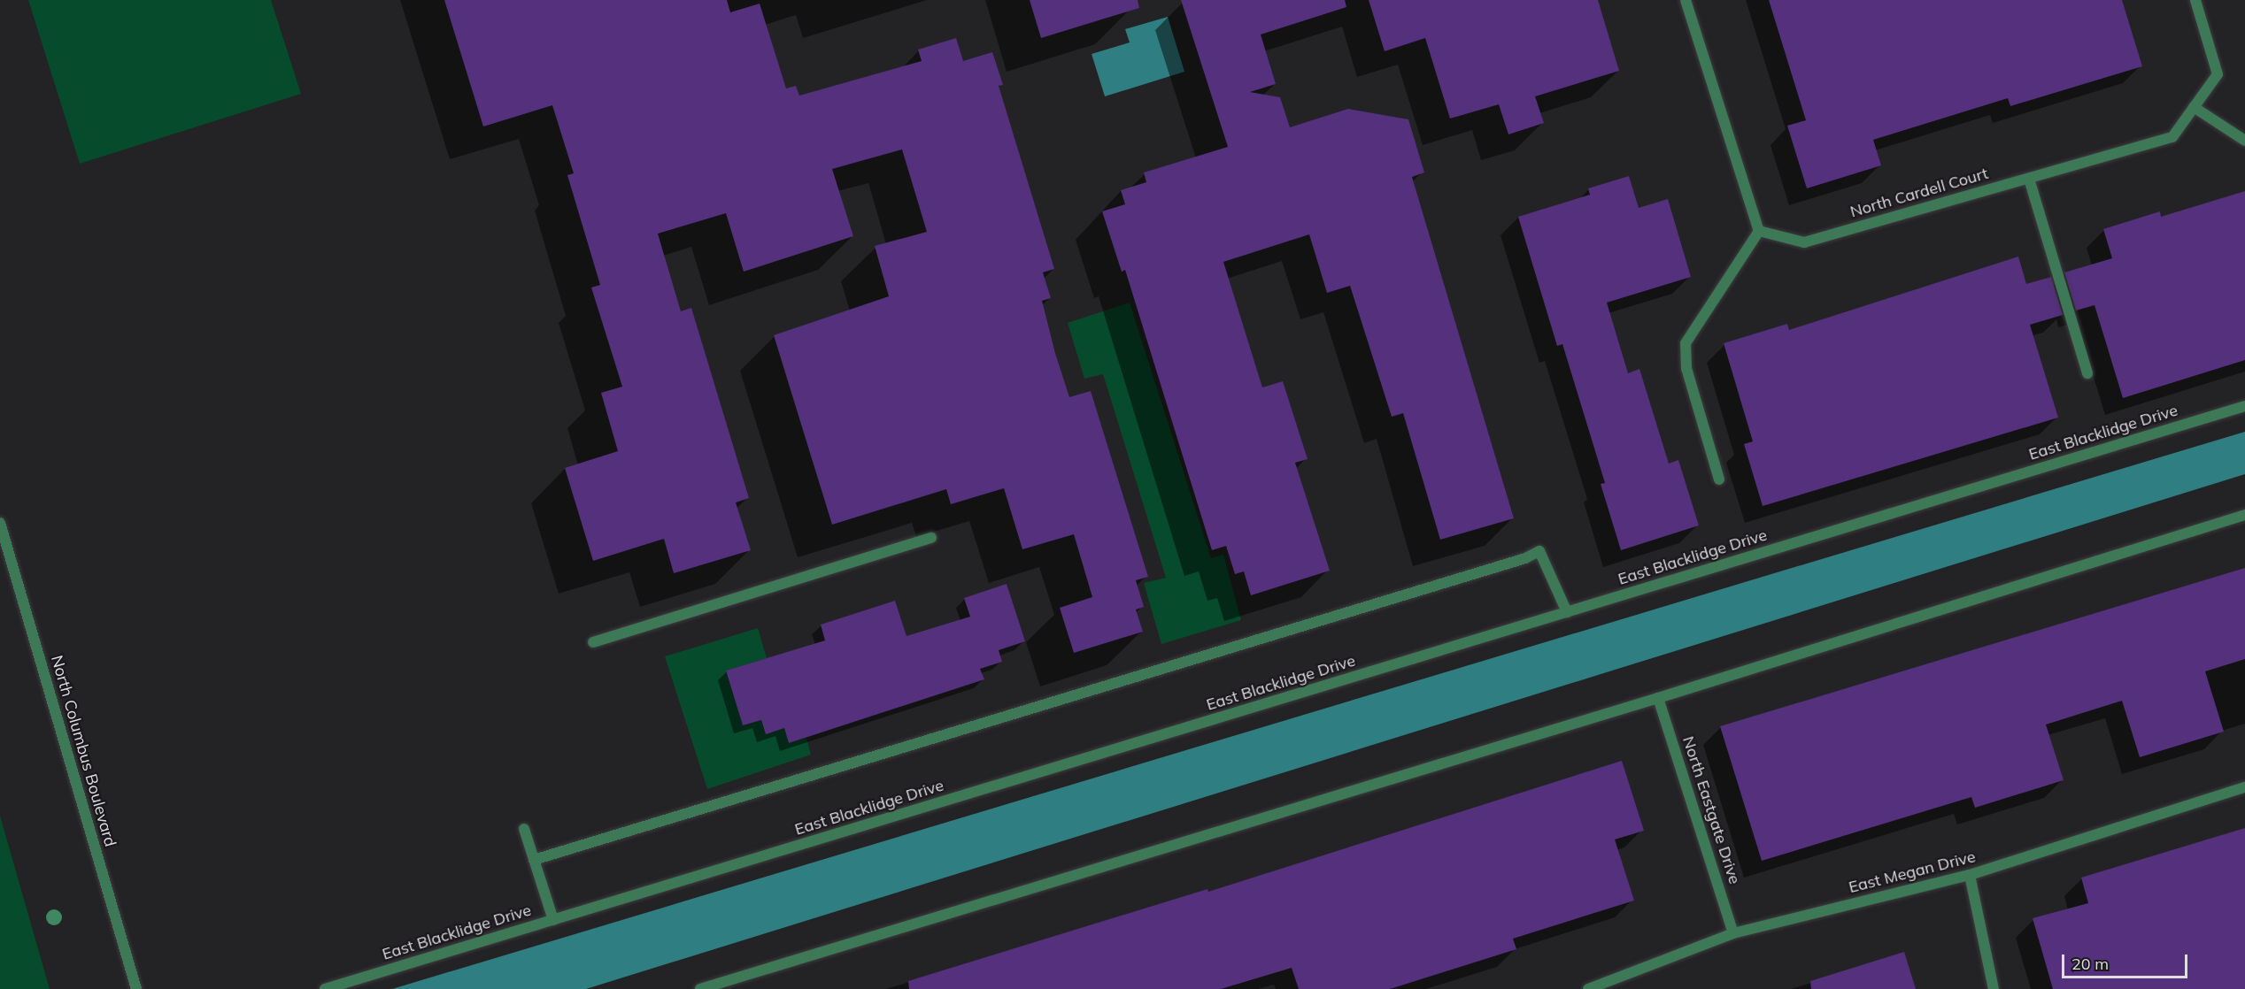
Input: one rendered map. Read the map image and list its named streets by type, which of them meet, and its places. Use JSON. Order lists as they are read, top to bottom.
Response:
{
  "streets": {
    "street": [
      "North Cardell Court",
      "East Blacklidge Drive",
      "North Columbus Boulevard",
      "North Eastgate Drive",
      "East Megan Drive"
    ]
  },
  "crossings": [
    ["North Eastgate Drive", "East Megan Drive"]
  ],
  "scale_bar": "20 m"
}
